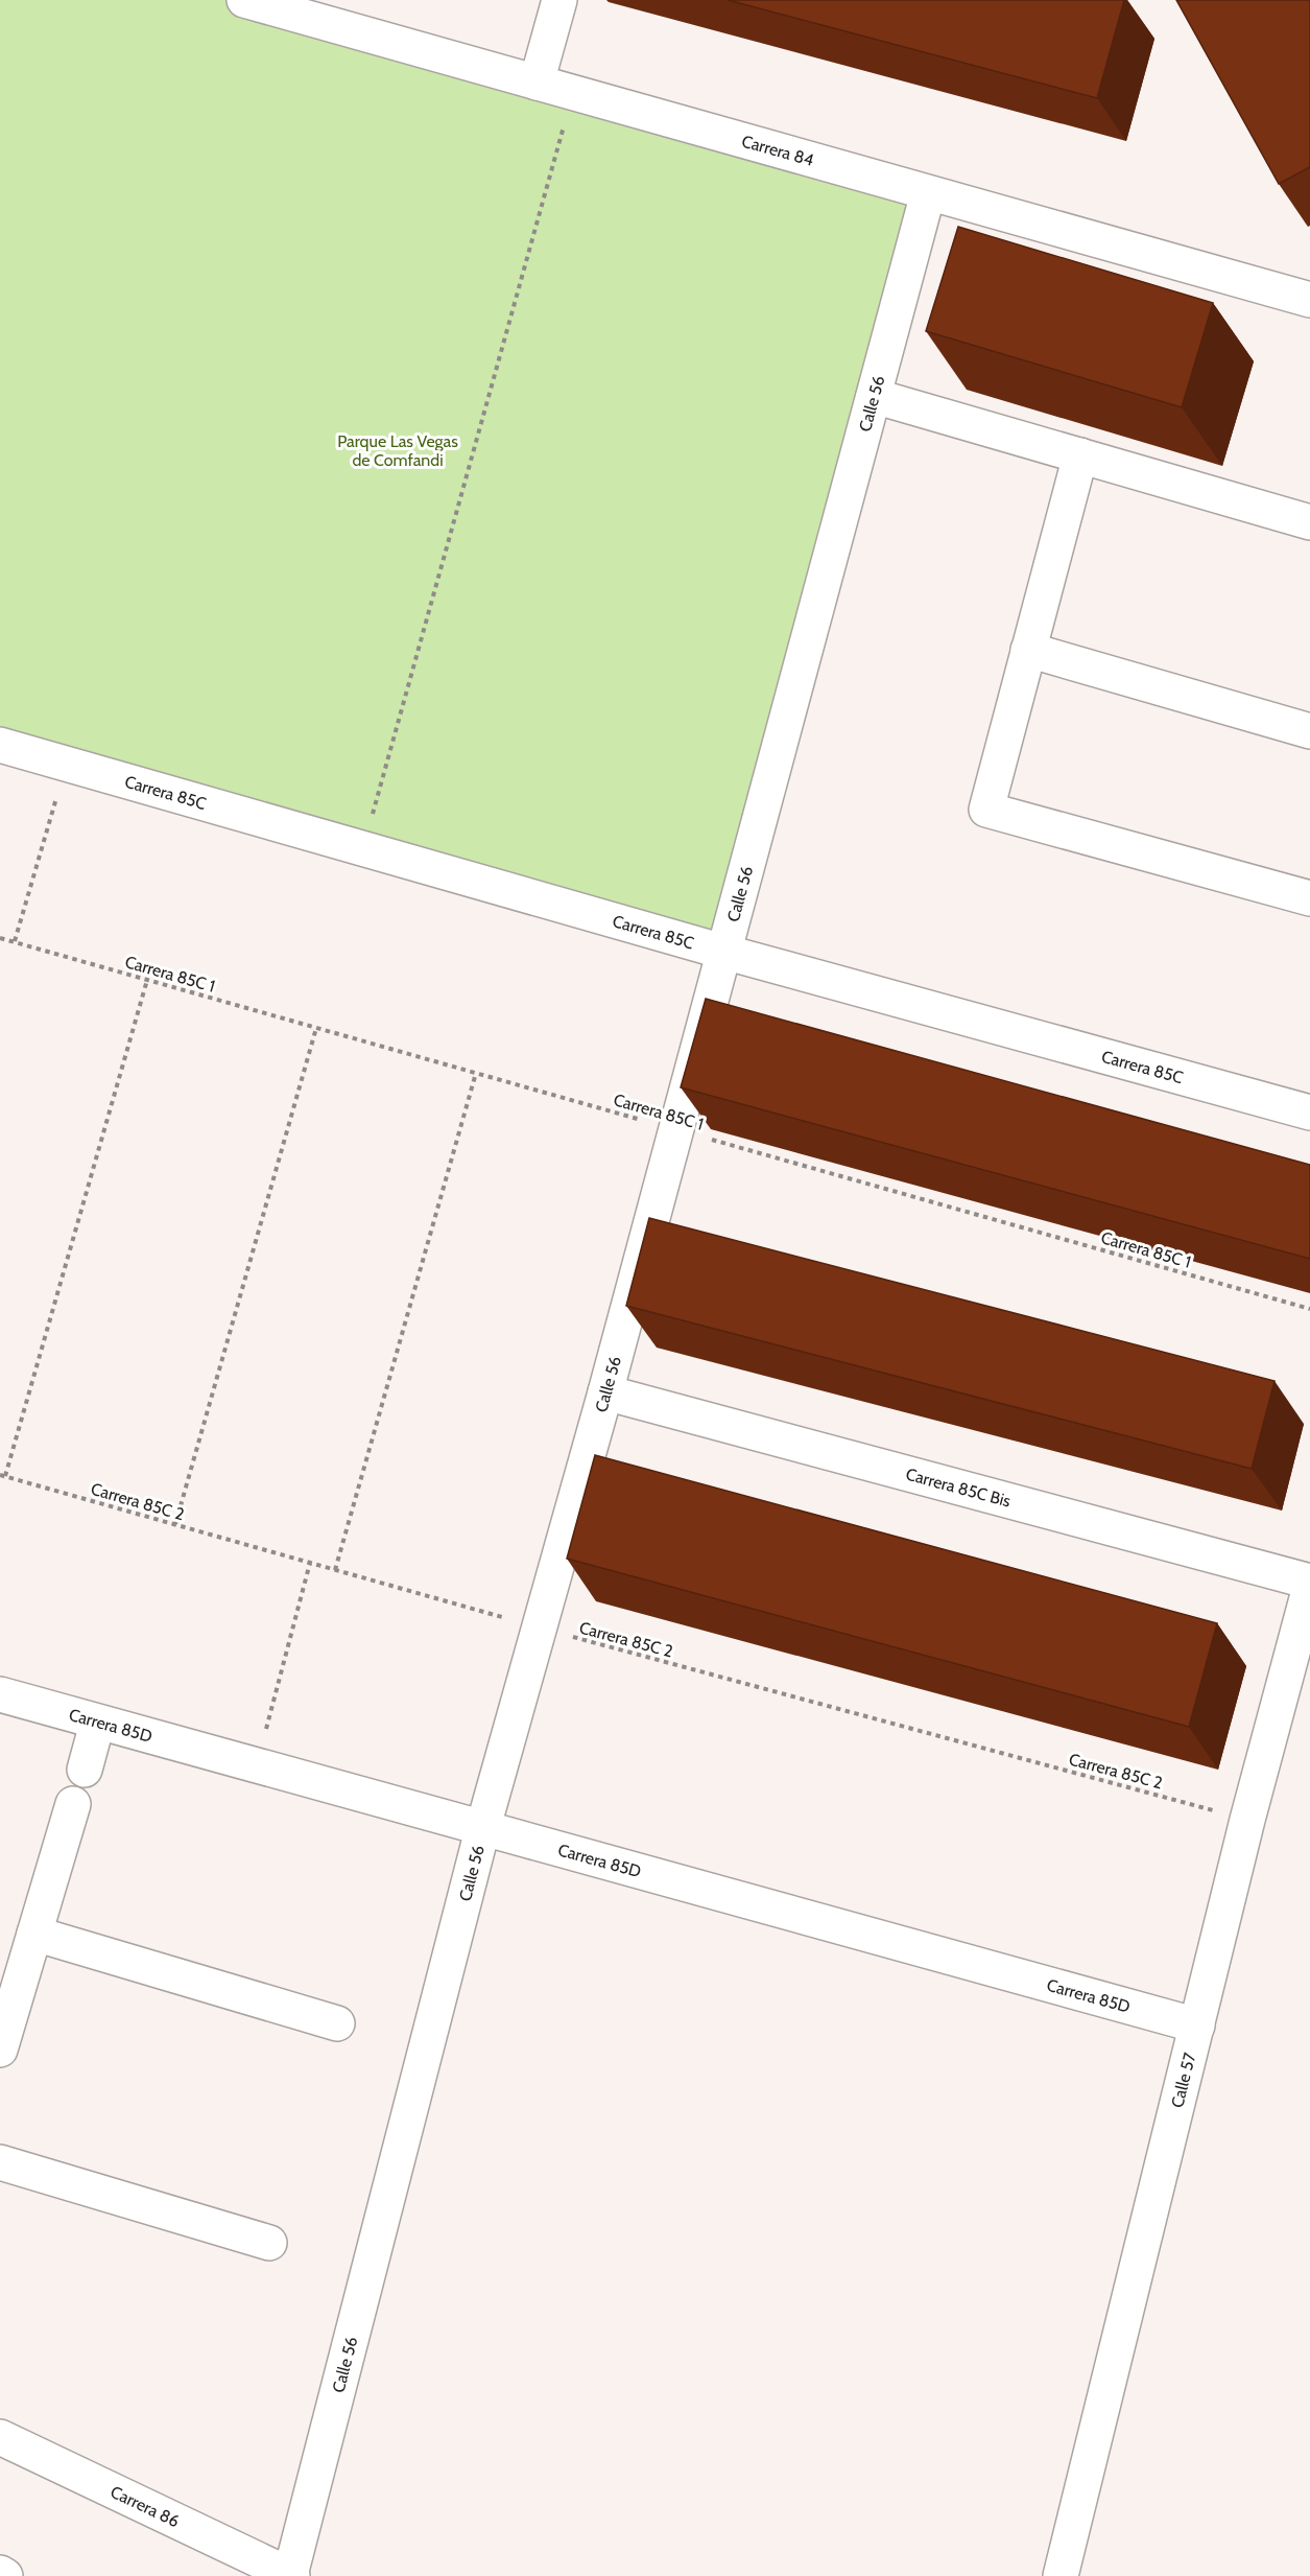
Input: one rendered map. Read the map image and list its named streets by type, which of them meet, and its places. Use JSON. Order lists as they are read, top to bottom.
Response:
{
  "streets": {
    "street": [
      "Carrera 84",
      "Calle 56",
      "Carrera 85C",
      "Carrera 85C Bis",
      "Carrera 85D",
      "Calle 57",
      "Carrera 86"
    ],
    "path": ["Carrera 85C 1", "Carrera 85C 2"]
  },
  "crossings": [
    ["Carrera 84", "Calle 56"],
    ["Calle 56", "Carrera 85C"],
    ["Calle 56", "Carrera 85C 1"],
    ["Calle 56", "Carrera 85C Bis"],
    ["Calle 56", "Carrera 85C 2"],
    ["Calle 56", "Carrera 85D"],
    ["Calle 56", "Carrera 86"],
    ["Carrera 85C 2", "Calle 57"],
    ["Carrera 85D", "Calle 57"]
  ],
  "parks": ["Parque Las Vegas de Comfandi"]
}
